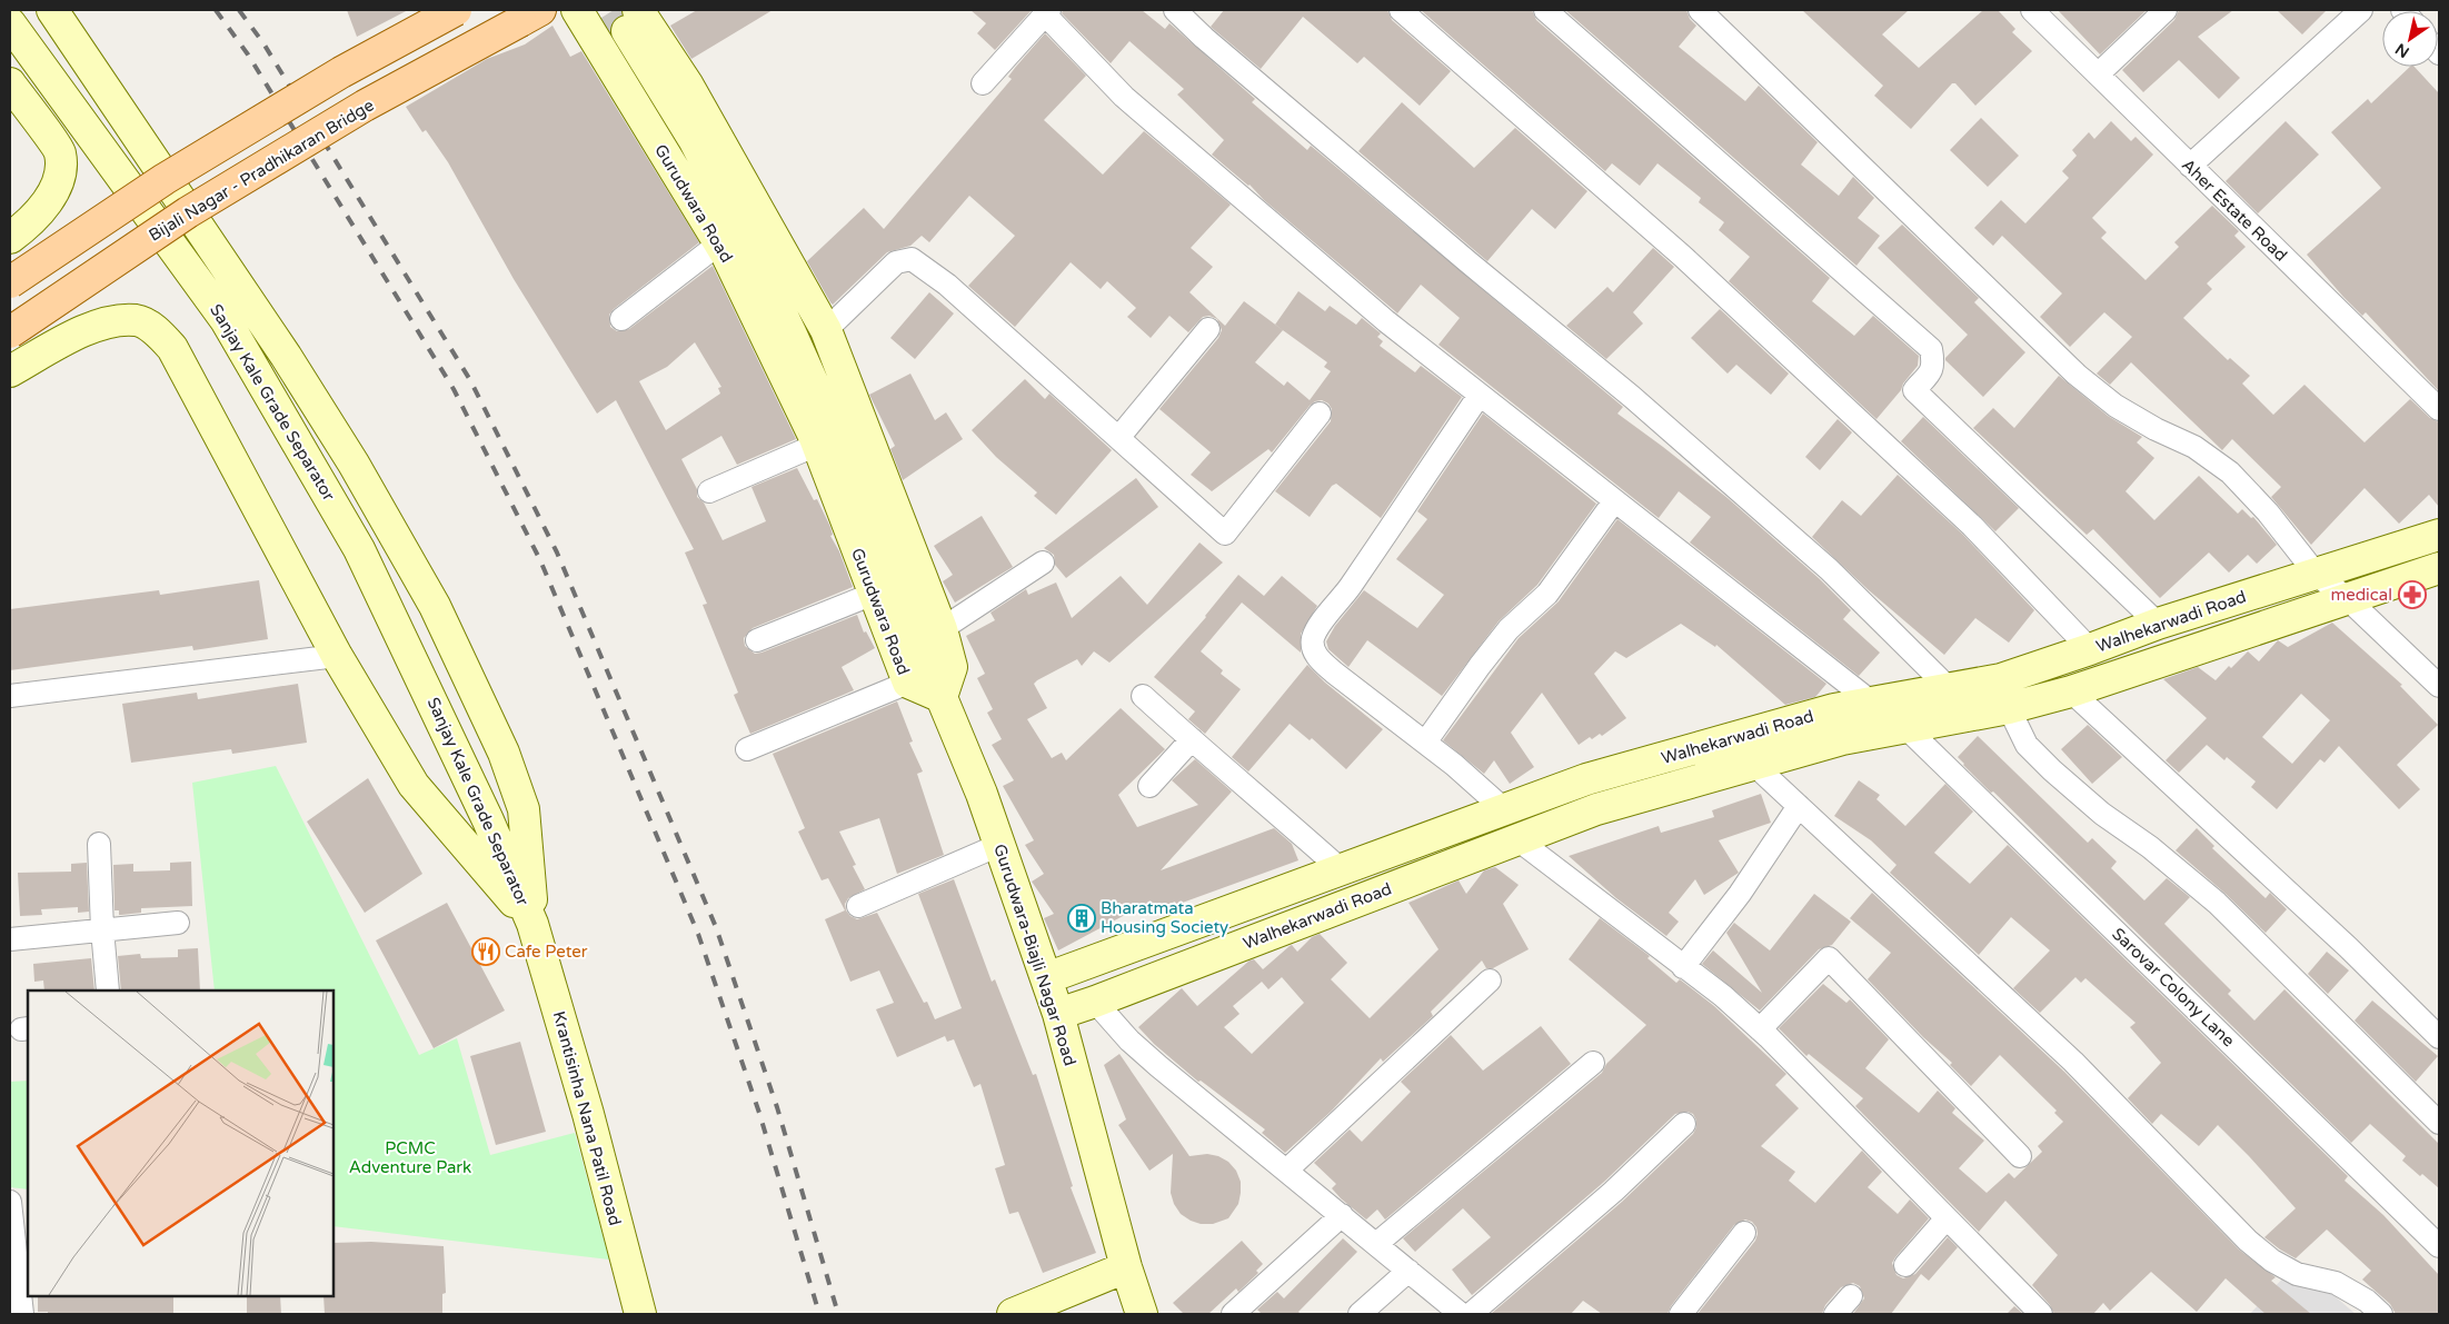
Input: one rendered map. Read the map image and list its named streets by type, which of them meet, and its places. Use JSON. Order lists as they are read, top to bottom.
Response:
{
  "streets": {
    "main road": [
      "Bijali Nagar - Pradhikaran Bridge",
      "Gurudwara Road",
      "Sanjay Kale Grade Separator",
      "Walhekarwadi Road",
      "Gurudwara-Biajli Nagar Road",
      "Krantisinha Nana Patil Road"
    ],
    "street": ["Aher Estate Road", "Sarovar Colony Lane"]
  },
  "crossings": [
    ["Gurudwara Road", "Gurudwara-Biajli Nagar Road"],
    ["Sanjay Kale Grade Separator", "Krantisinha Nana Patil Road"],
    ["Walhekarwadi Road", "Gurudwara-Biajli Nagar Road"],
    ["Walhekarwadi Road", "Sarovar Colony Lane"]
  ],
  "parks": ["PCMC Adventure Park"],
  "places": {
    "pharmacy": ["medical"],
    "building": ["Bharatmata Housing Society"],
    "restaurant": ["Cafe Peter"]
  },
  "north": "bottom left"
}
